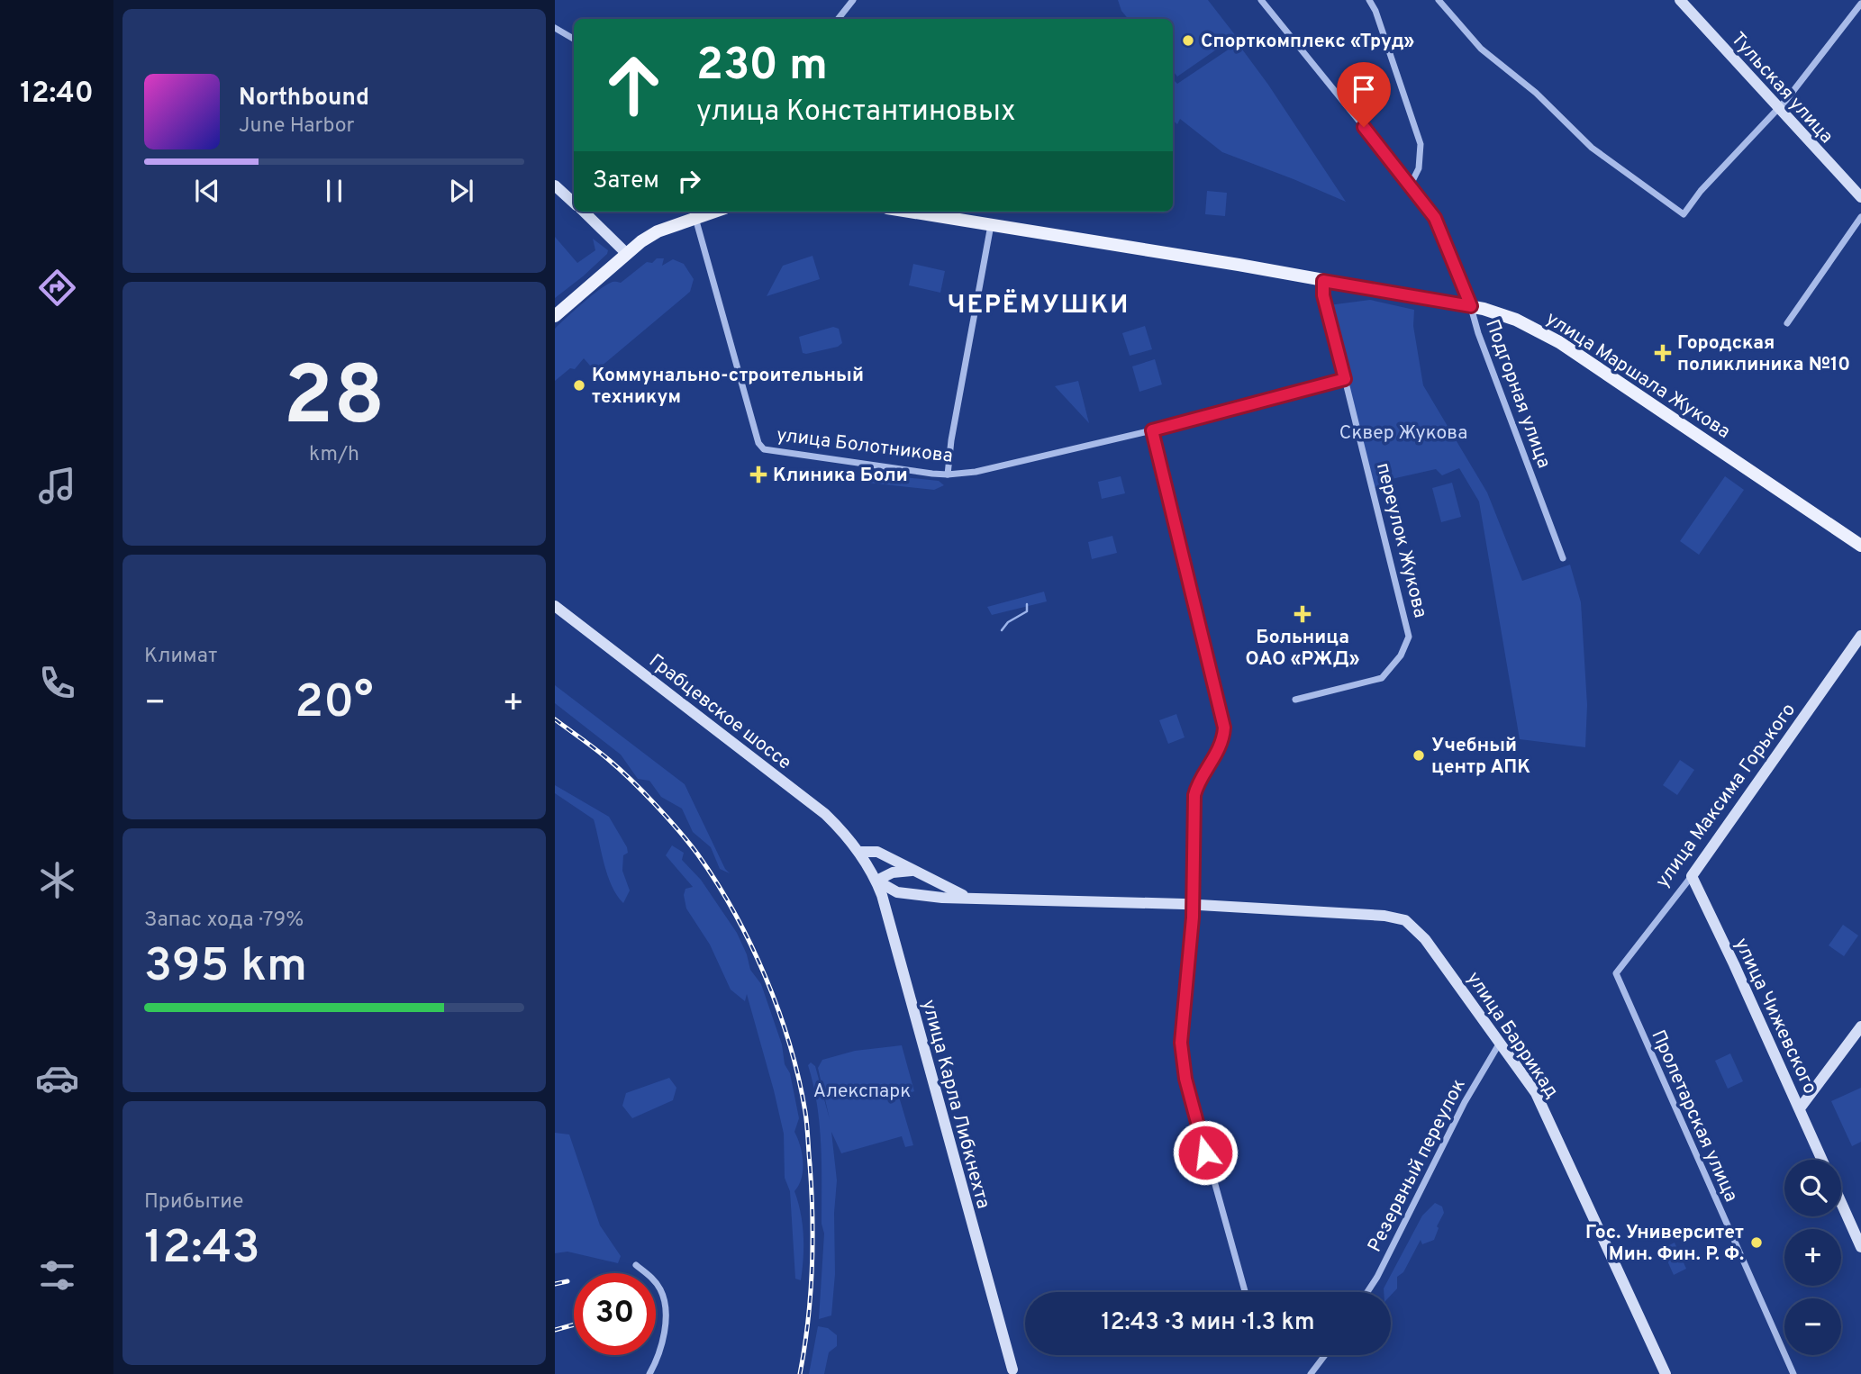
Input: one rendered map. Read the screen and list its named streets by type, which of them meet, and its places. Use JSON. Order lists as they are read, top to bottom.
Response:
{
  "streets": {
    "main road": ["улица Маршала Жукова"],
    "street": [
      "Тульская улица",
      "Подгорная улица",
      "улица Болотникова",
      "переулок Жукова",
      "Грабцевское шоссе",
      "улица Максима Горького",
      "улица Чижевского",
      "улица Баррикад",
      "улица Карла Либкнехта",
      "Пролетарская улица",
      "Резервный переулок"
    ]
  },
  "crossings": [
    ["улица Маршала Жукова", "Подгорная улица"],
    ["улица Маршала Жукова", "переулок Жукова"],
    ["улица Болотникова", "переулок Жукова"],
    ["Грабцевское шоссе", "улица Карла Либкнехта"],
    ["улица Максима Горького", "улица Чижевского"],
    ["улица Максима Горького", "Пролетарская улица"],
    ["улица Баррикад", "Резервный переулок"]
  ],
  "districts": ["ЧЕРЁМУШКИ"],
  "parks": ["Сквер Жукова", "Алекспарк"],
  "places": {
    "other": [
      "Спорткомплекс «Труд»",
      "Коммунально-строительный техникум",
      "Учебный центр АПК",
      "Гос. Университет Мин. Фин. Р. Ф."
    ],
    "health": ["Городская поликлиника №10", "Клиника Боли", "Больница ОАО «РЖД»"]
  },
  "page": {
    "tabs": "12:40",
    "turn": ["230 m", "улица Константиновых"],
    "song": ["Northbound", "June Harbor"],
    "then": "Затем",
    "tile": [
      ["28", "km/h"],
      "Климат",
      ["Запас хода · 79%", "395 km"],
      ["Прибытие", "12:43"]
    ],
    "heat": ["−", "20°", "+"],
    "map_buttons": ["+", "−"],
    "limit": "30",
    "trip": "12:43 · 3 мин · 1.3 km"
  }
}
